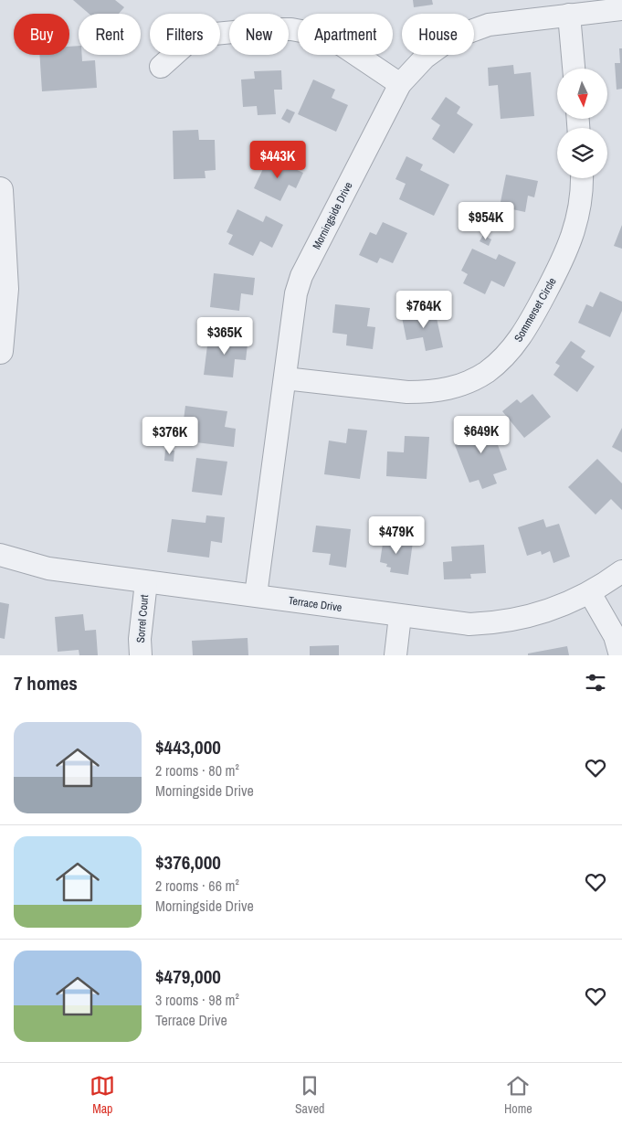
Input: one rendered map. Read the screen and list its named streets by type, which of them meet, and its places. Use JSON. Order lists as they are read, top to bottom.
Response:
{
  "streets": {
    "street": [
      "Morningside Drive",
      "Sommerset Circle",
      "Terrace Drive",
      "Sorrel Court"
    ]
  },
  "crossings": [
    ["Morningside Drive", "Sommerset Circle"],
    ["Morningside Drive", "Terrace Drive"],
    ["Terrace Drive", "Sorrel Court"]
  ],
  "north": "bottom",
  "page": {
    "chip": [
      "Buy",
      "Rent",
      "Filters",
      "New",
      "Apartment",
      "House"
    ],
    "price": [
      "$443K",
      "$954K",
      "$764K",
      "$365K",
      "$649K",
      "$376K",
      "$479K"
    ],
    "heading": "7 homes",
    "list": [
      {
        "name": "$443,000",
        "note": "2 rooms · 80 m² · Morningside Drive"
      },
      {
        "name": "$376,000",
        "note": "2 rooms · 66 m² · Morningside Drive"
      },
      {
        "name": "$479,000",
        "note": "3 rooms · 98 m² · Terrace Drive"
      }
    ],
    "tabs": ["Map", "Saved", "Home"]
  }
}
